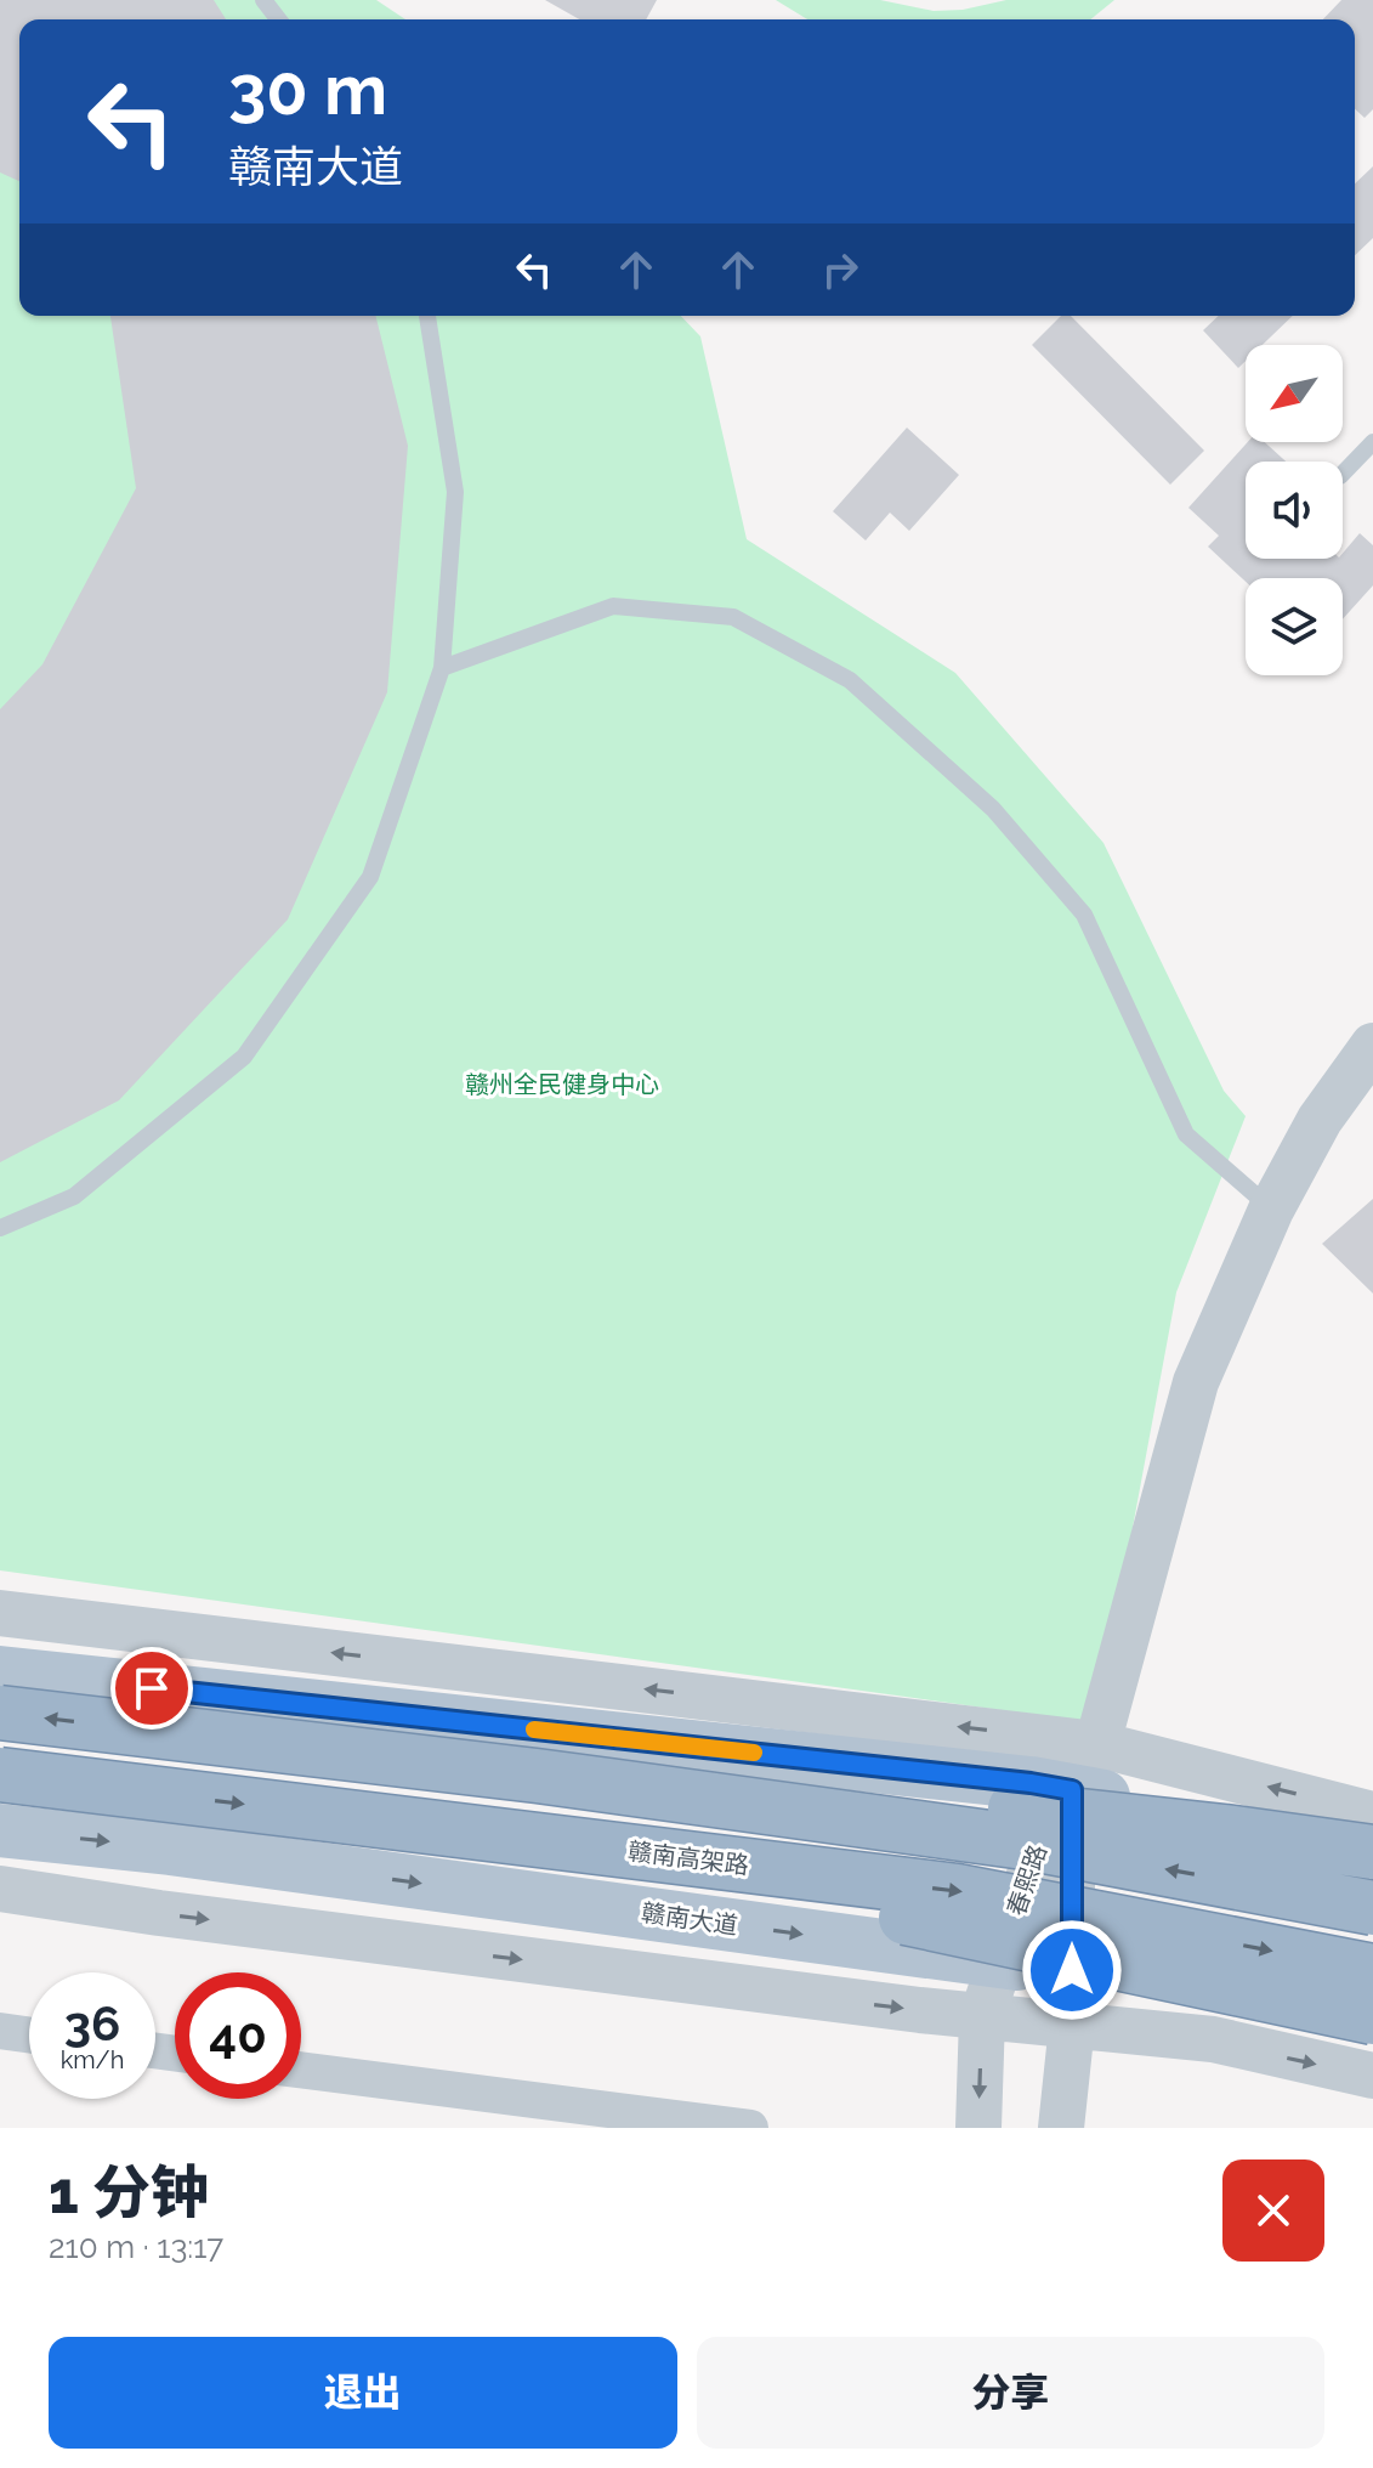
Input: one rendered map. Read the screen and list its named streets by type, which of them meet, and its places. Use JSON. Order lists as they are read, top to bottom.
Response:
{
  "streets": {
    "highway": ["赣南高架路"],
    "main road": ["赣南大道"],
    "street": ["春熙路"]
  },
  "crossings": [
    ["春熙路", "赣南大道"]
  ],
  "parks": ["赣州全民健身中心"],
  "north": "bottom left",
  "page": {
    "turn": ["30 m", "赣南大道"],
    "speed": "36 km/h",
    "limit": "40",
    "heading": ["1 分钟", "210 m · 13:17"],
    "buttons": ["退出", "分享"]
  }
}
